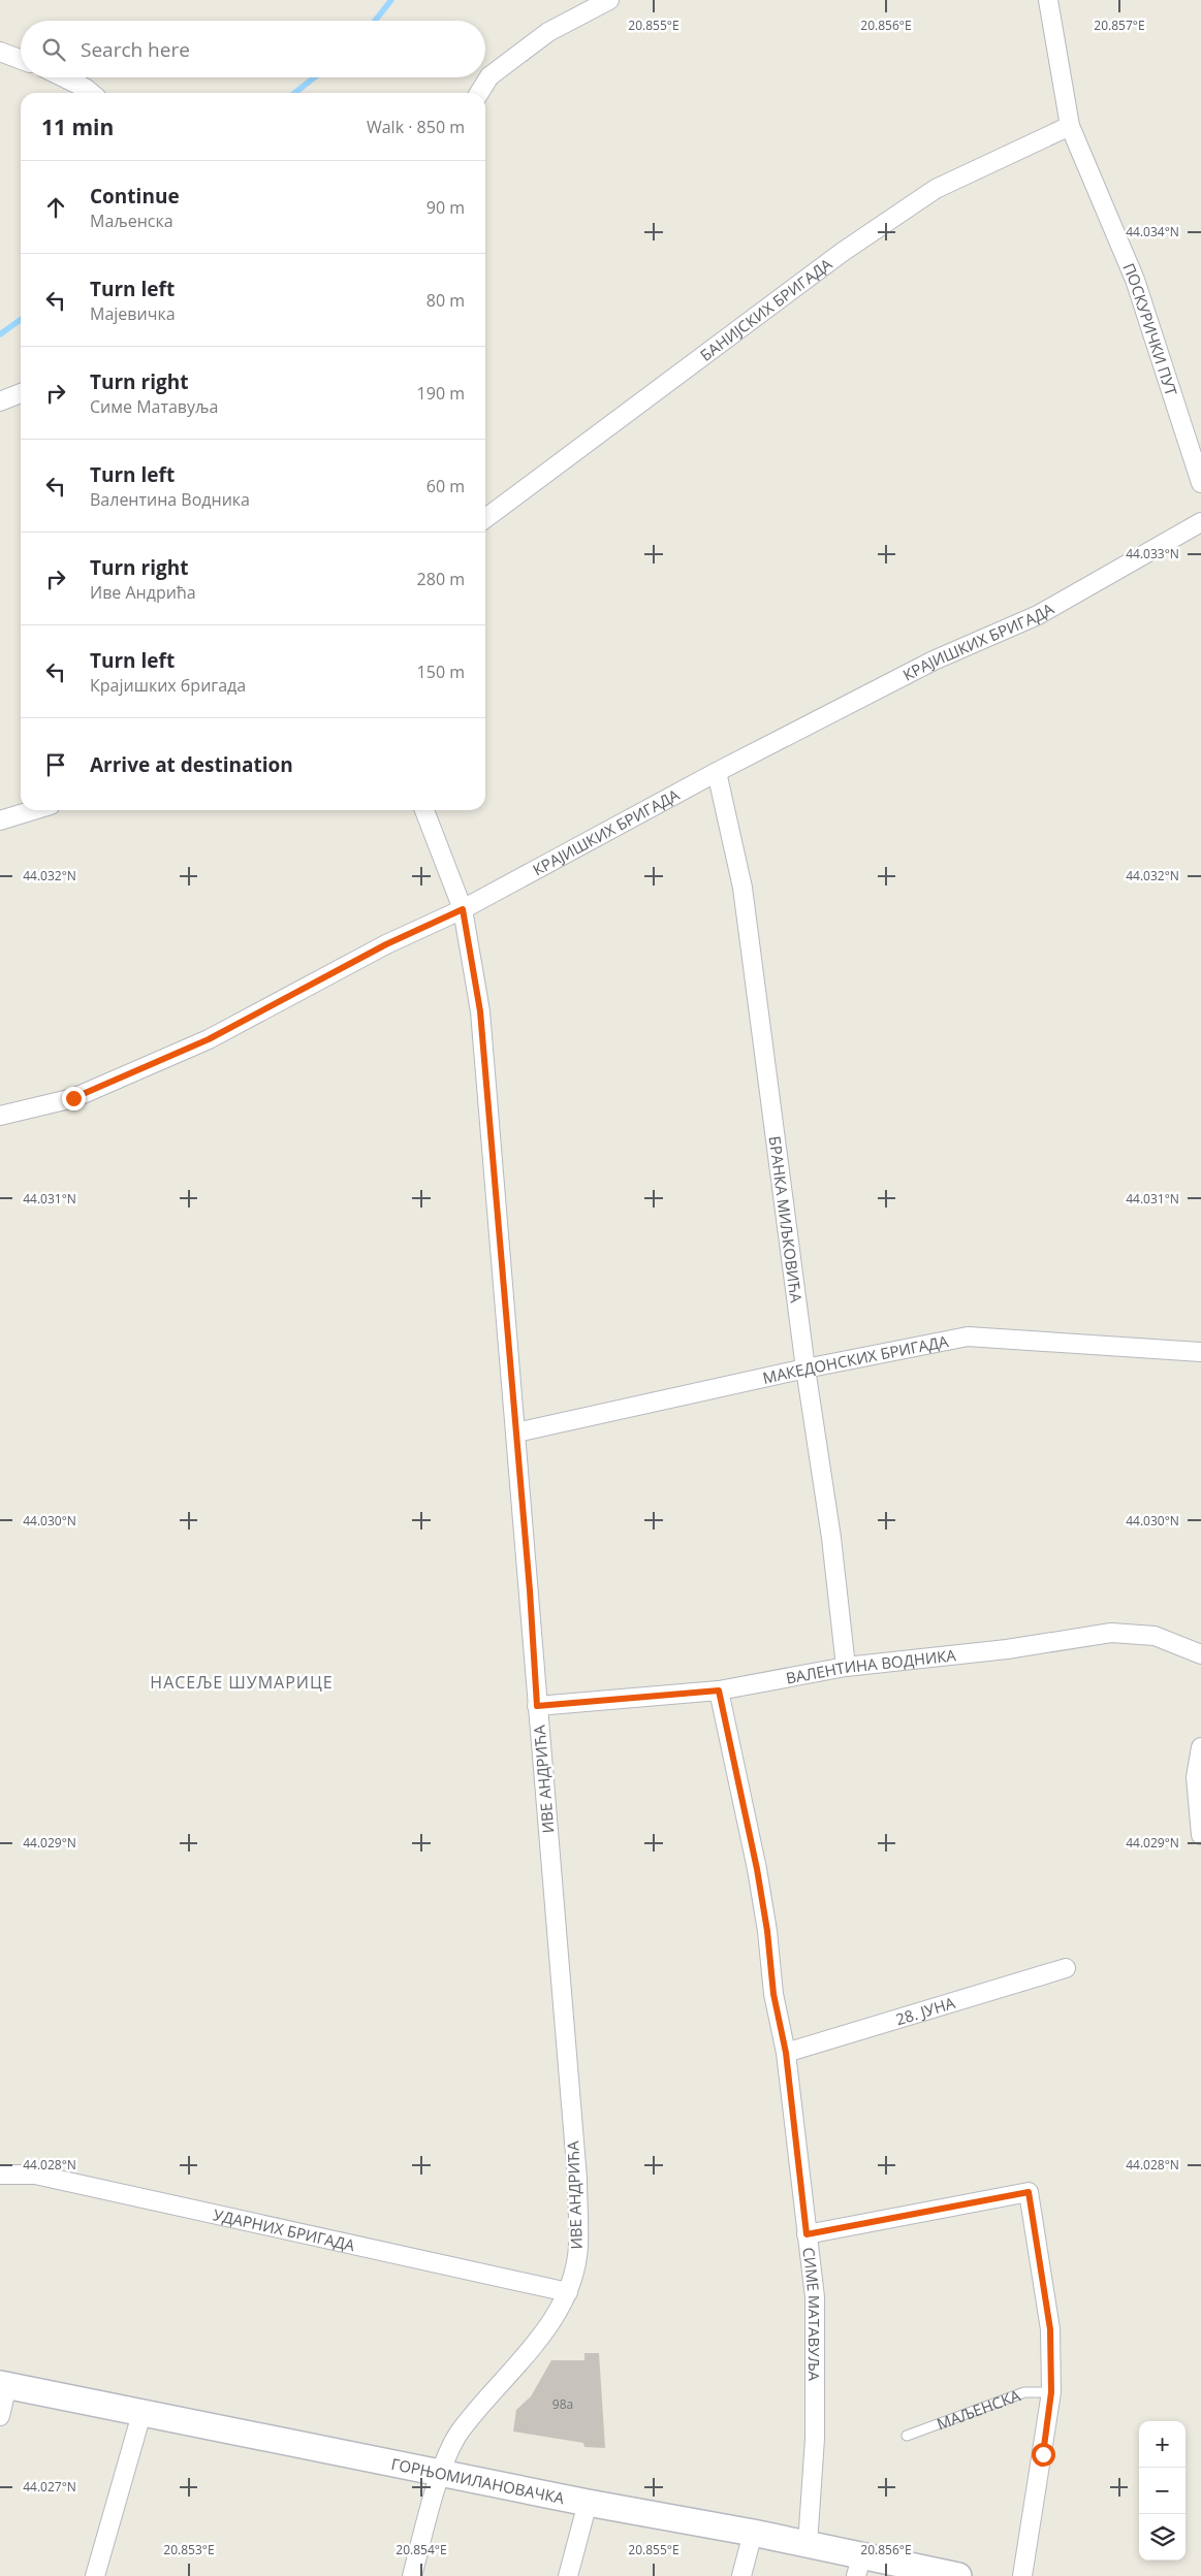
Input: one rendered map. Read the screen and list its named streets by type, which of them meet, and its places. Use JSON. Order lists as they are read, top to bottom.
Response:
{
  "streets": {
    "main road": ["ГОРЊОМИЛАНОВАЧКА"],
    "street": [
      "БАНИЈСКИХ БРИГАДА",
      "ПОСКУРИЧКИ ПУТ",
      "КРАЈИШКИХ БРИГАДА",
      "БРАНКА МИЉКОВИЋА",
      "МАКЕДОНСКИХ БРИГАДА",
      "ВАЛЕНТИНА ВОДНИКА",
      "ИВЕ АНДРИЋА",
      "28. ЈУНА",
      "УДАРНИХ БРИГАДА",
      "СИМЕ МАТАВУЉА"
    ],
    "lane": ["МАЉЕНСКА"]
  },
  "crossings": [
    ["БАНИЈСКИХ БРИГАДА", "ПОСКУРИЧКИ ПУТ"],
    ["КРАЈИШКИХ БРИГАДА", "БРАНКА МИЉКОВИЋА"],
    ["КРАЈИШКИХ БРИГАДА", "ИВЕ АНДРИЋА"],
    ["БРАНКА МИЉКОВИЋА", "МАКЕДОНСКИХ БРИГАДА"],
    ["БРАНКА МИЉКОВИЋА", "ВАЛЕНТИНА ВОДНИКА"],
    ["МАКЕДОНСКИХ БРИГАДА", "ИВЕ АНДРИЋА"],
    ["ВАЛЕНТИНА ВОДНИКА", "ИВЕ АНДРИЋА"],
    ["ВАЛЕНТИНА ВОДНИКА", "СИМЕ МАТАВУЉА"],
    ["ИВЕ АНДРИЋА", "УДАРНИХ БРИГАДА"],
    ["ИВЕ АНДРИЋА", "ГОРЊОМИЛАНОВАЧКА"],
    ["28. ЈУНА", "СИМЕ МАТАВУЉА"],
    ["СИМЕ МАТАВУЉА", "ГОРЊОМИЛАНОВАЧКА"]
  ],
  "districts": ["НАСЕЉЕ ШУМАРИЦЕ"],
  "house_numbers": ["98a"],
  "page": {
    "search": "Search here",
    "heading": ["11 min", "Walk · 850 m"],
    "list": [
      ["Continue", "Маљенска", "90 m"],
      ["Turn left", "Мајевичка", "80 m"],
      ["Turn right", "Симе Матавуља", "190 m"],
      ["Turn left", "Валентина Водника", "60 m"],
      ["Turn right", "Иве Андрића", "280 m"],
      ["Turn left", "Крајишких бригада", "150 m"],
      "Arrive at destination"
    ],
    "map_buttons": ["+", "−"]
  },
  "coordinates": [
    "20.855°E",
    "20.856°E",
    "20.857°E",
    "44.034°N",
    "44.033°N",
    "44.032°N",
    "44.031°N",
    "44.030°N",
    "44.029°N",
    "44.028°N",
    "44.027°N",
    "20.853°E",
    "20.854°E"
  ]
}
